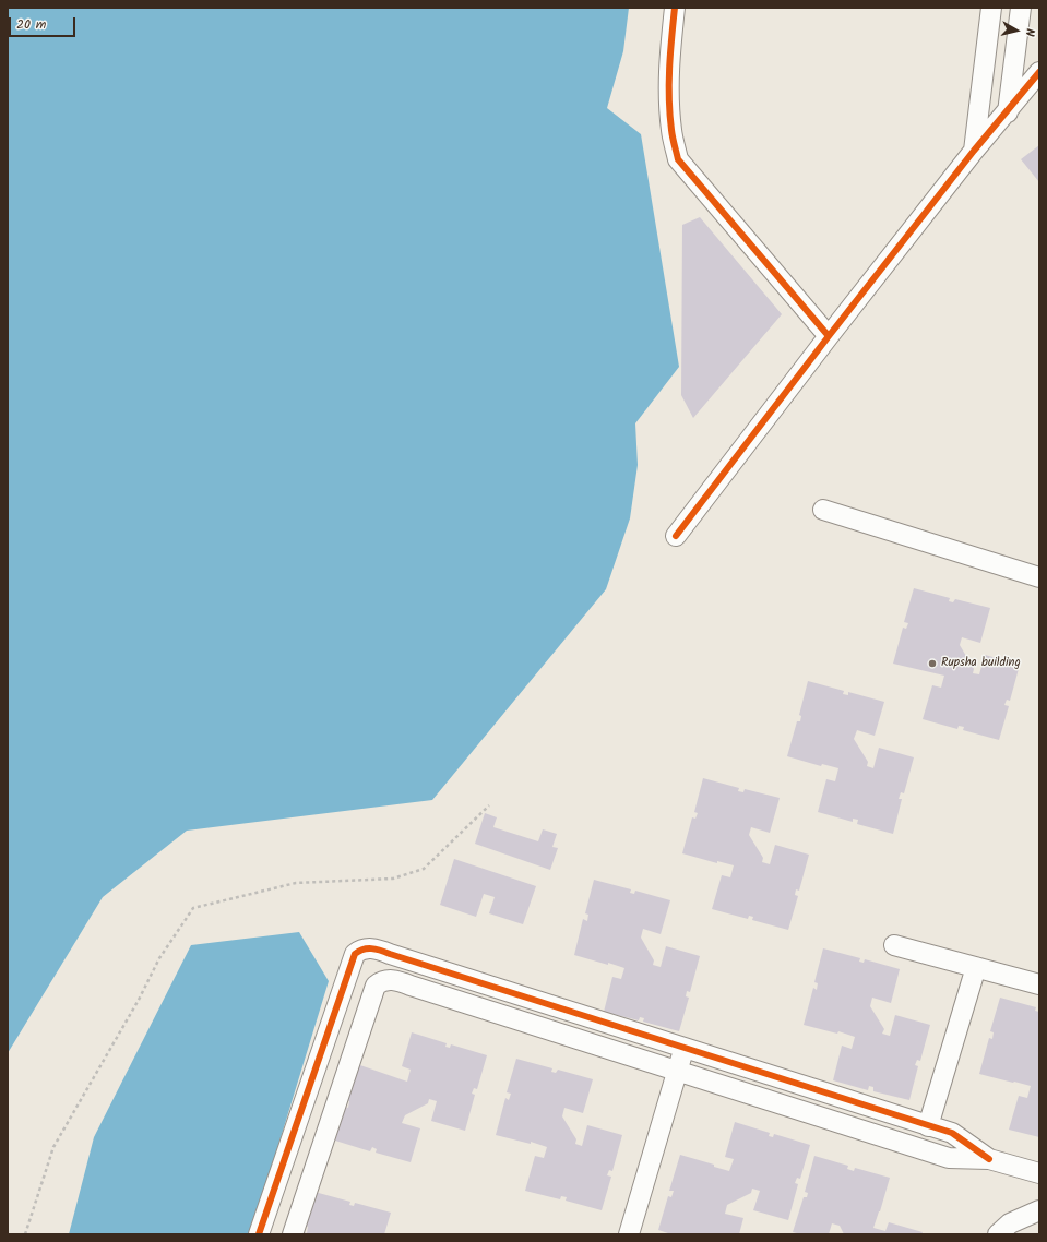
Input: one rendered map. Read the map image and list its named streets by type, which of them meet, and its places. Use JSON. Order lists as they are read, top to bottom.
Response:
{
  "places": ["Rupsha building"],
  "scale_bar": "20 m",
  "north": "right"
}
